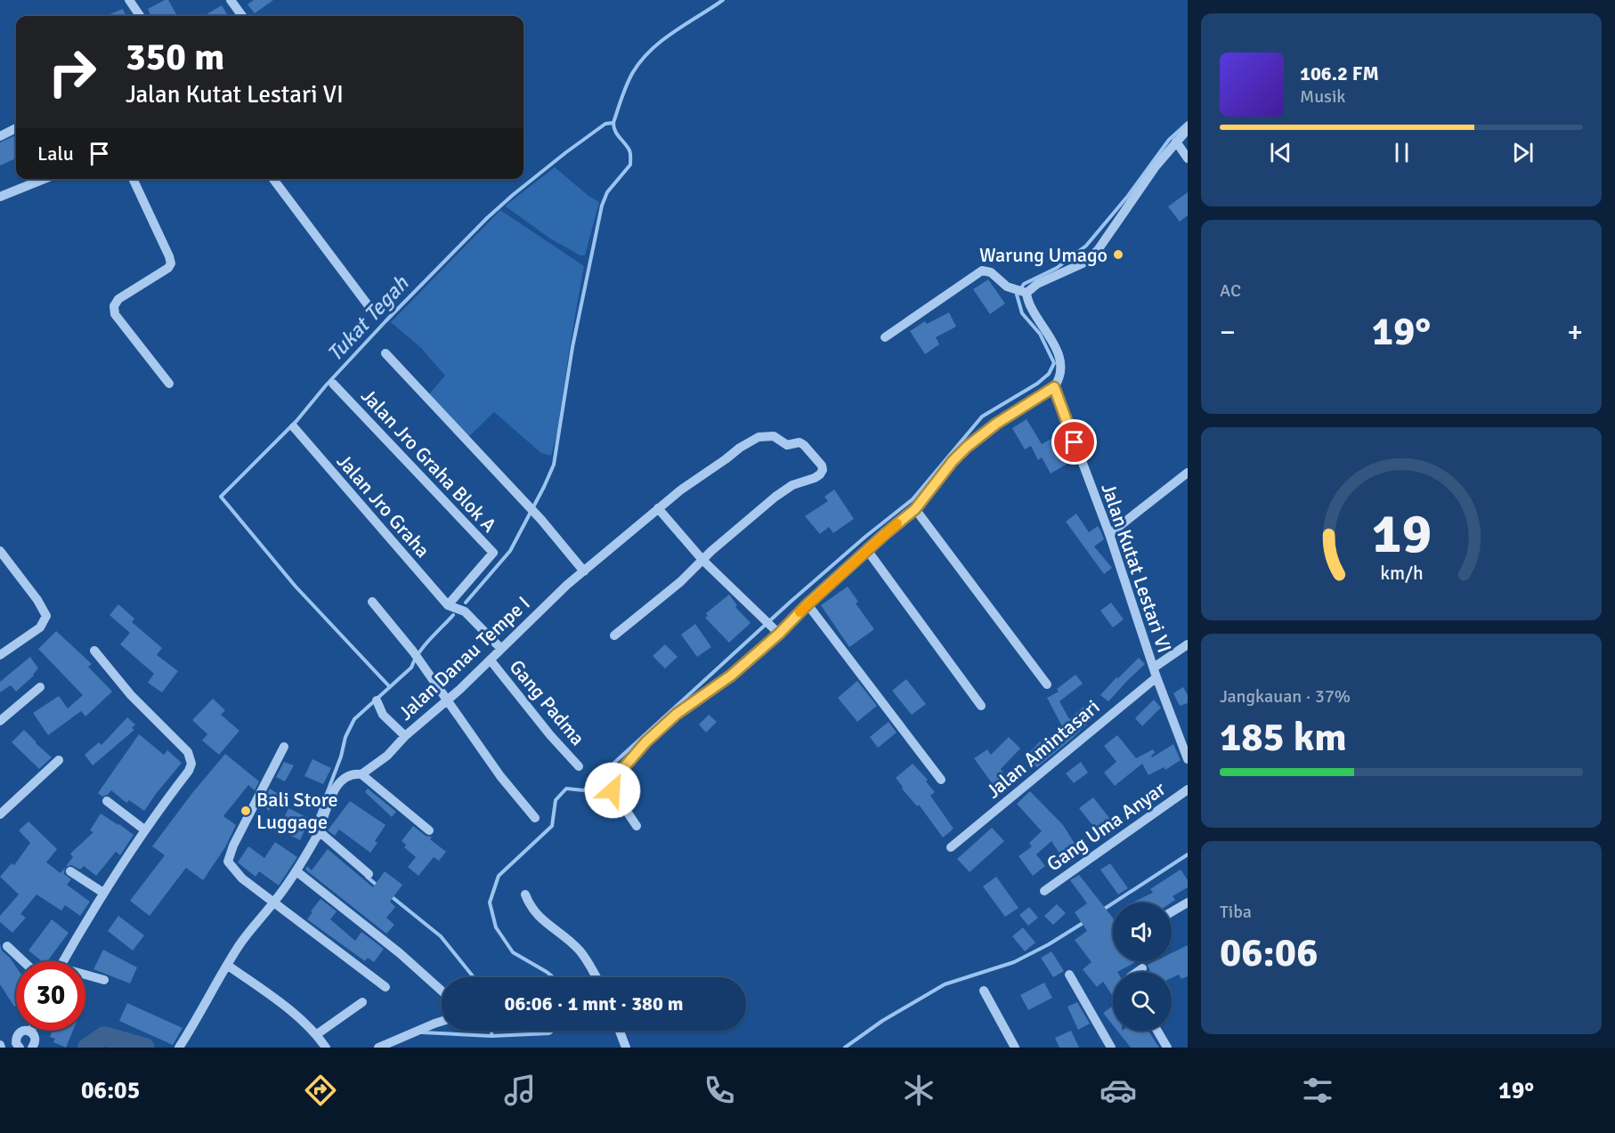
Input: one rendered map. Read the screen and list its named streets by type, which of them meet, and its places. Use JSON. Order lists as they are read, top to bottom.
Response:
{
  "streets": {
    "street": [
      "Jalan Jro Graha Blok A",
      "Jalan Jro Graha",
      "Jalan Kutat Lestari VI",
      "Jalan Danau Tempe I",
      "Gang Padma",
      "Jalan Amintasari",
      "Gang Uma Anyar"
    ]
  },
  "crossings": [
    ["Jalan Jro Graha Blok A", "Jalan Jro Graha"],
    ["Jalan Kutat Lestari VI", "Jalan Amintasari"],
    ["Jalan Danau Tempe I", "Gang Padma"]
  ],
  "water": ["Tukat Tegah"],
  "places": ["Warung Umago", "Bali Store Luggage"],
  "page": {
    "turn": ["350 m", "Jalan Kutat Lestari VI"],
    "song": ["106.2 FM", "Musik"],
    "then": "Lalu",
    "tile": [
      "AC",
      ["Jangkauan · 37%", "185 km"],
      ["Tiba", "06:06"]
    ],
    "heat": ["−", "19°", "+"],
    "limit": "30",
    "trip": "06:06 · 1 mnt · 380 m",
    "tabs": ["06:05", "19°"],
    "gauge": ["19", "km/h"]
  }
}
